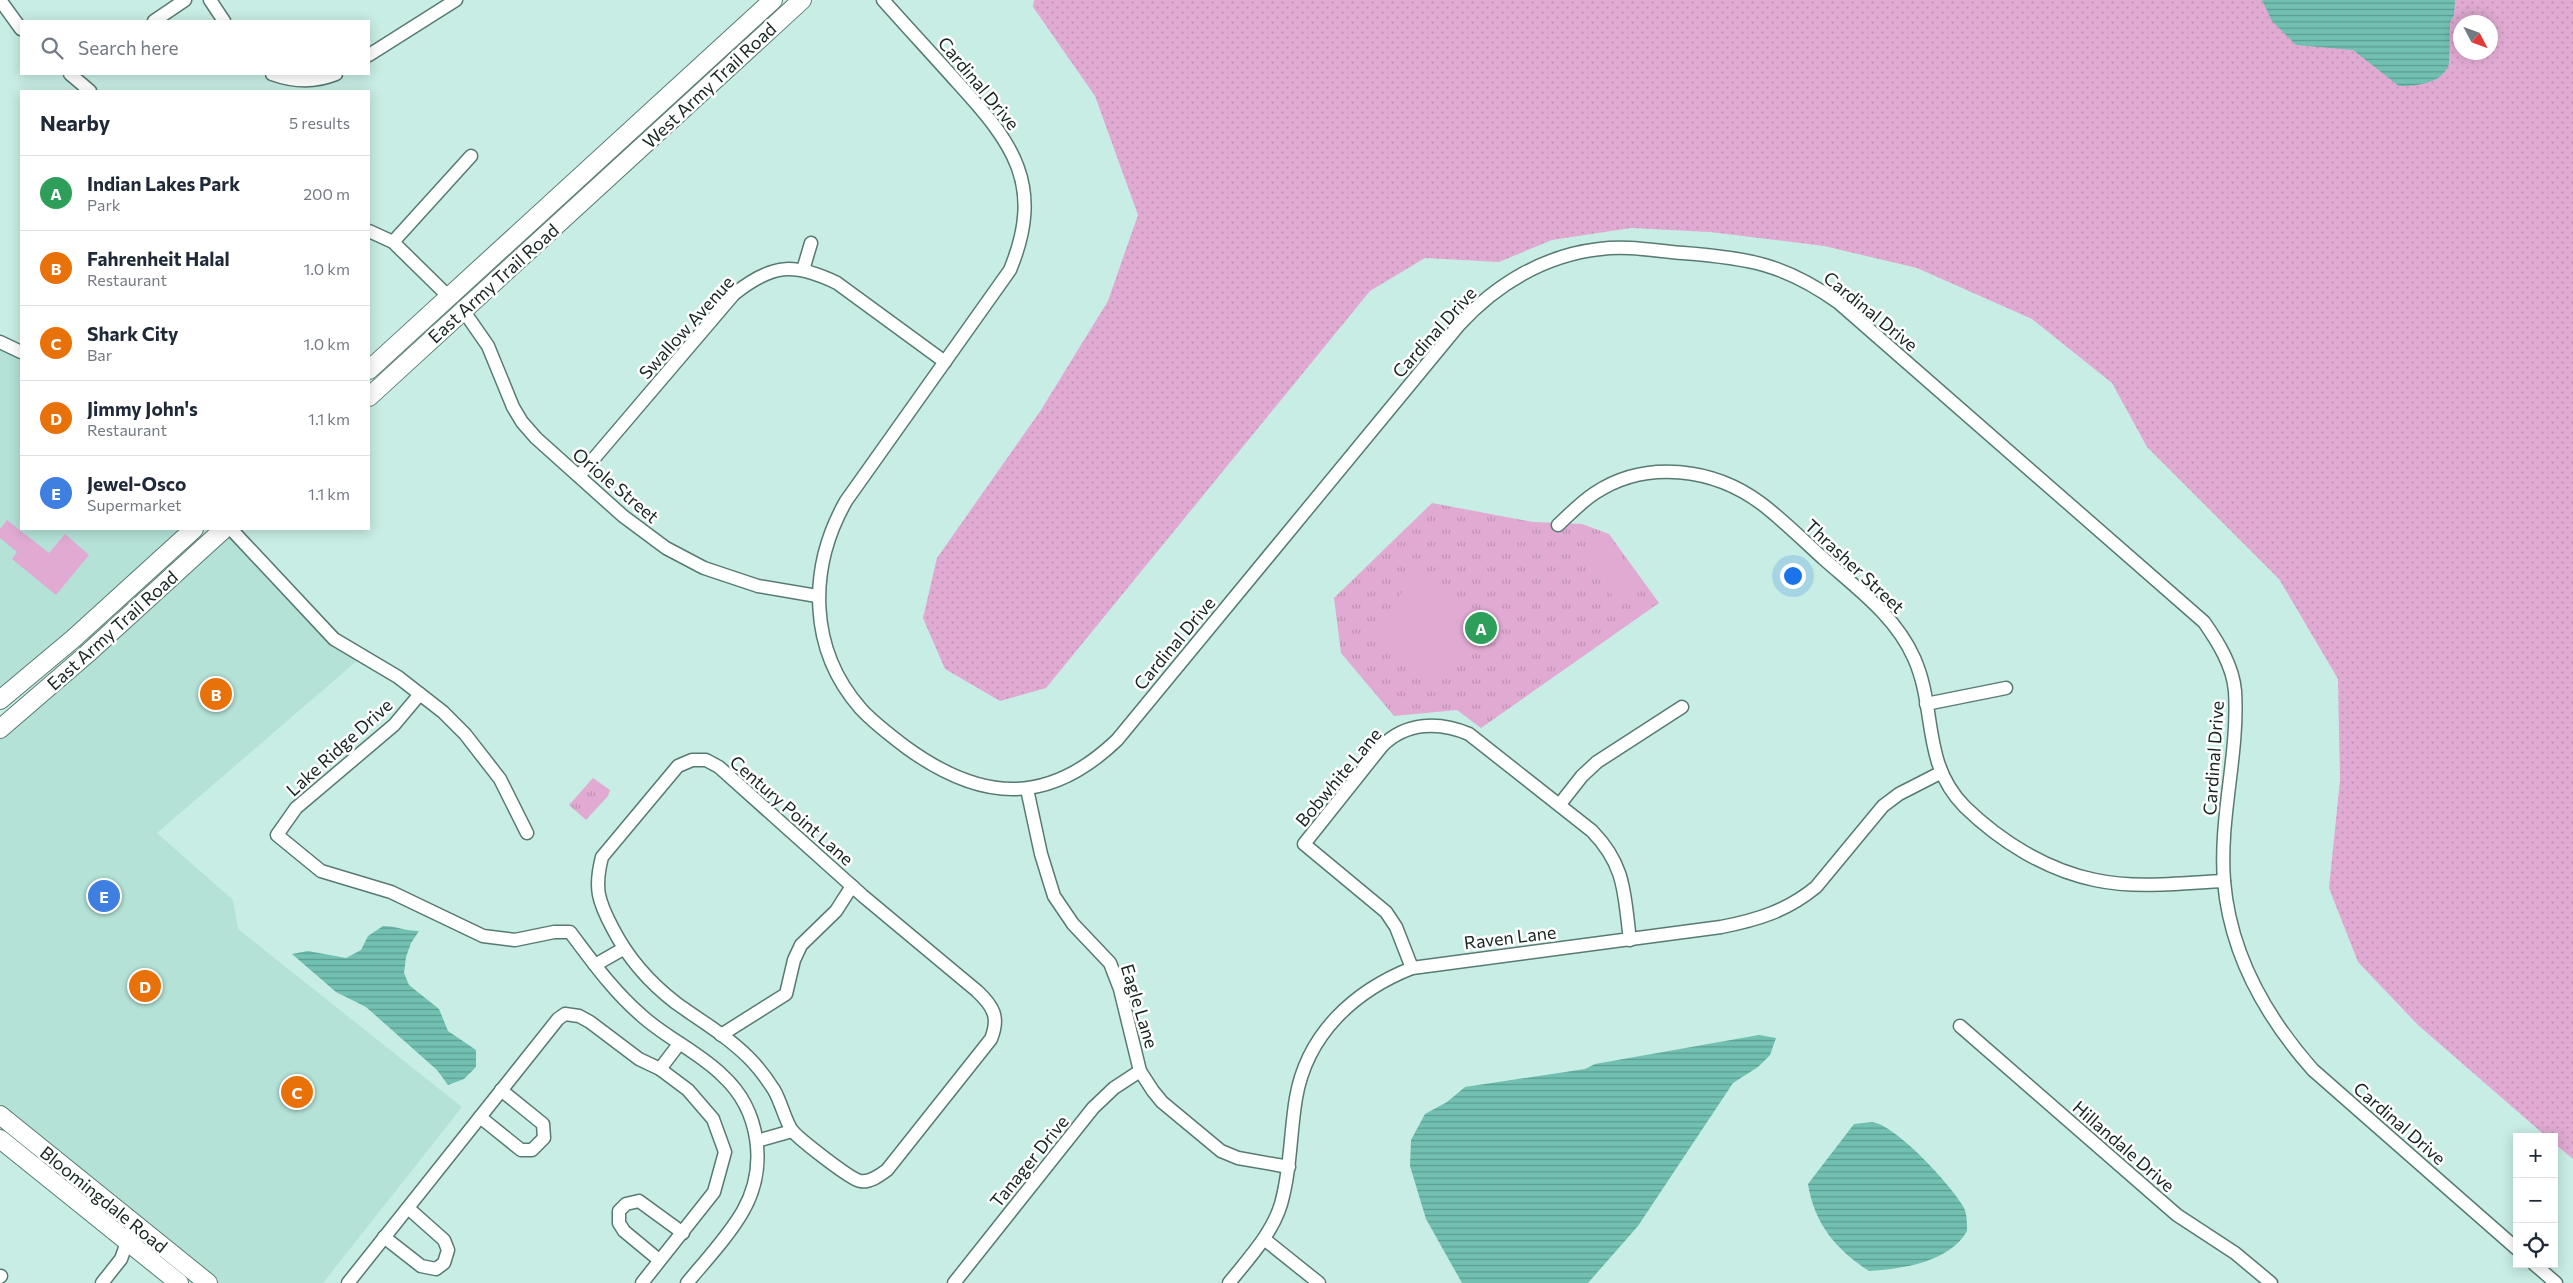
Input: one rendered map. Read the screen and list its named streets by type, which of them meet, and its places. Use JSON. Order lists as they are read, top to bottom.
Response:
{
  "streets": {
    "main road": ["West Army Trail Road", "East Army Trail Road", "Bloomingdale Road"],
    "street": [
      "Cardinal Drive",
      "Swallow Avenue",
      "Oriole Street",
      "Thrasher Street",
      "Lake Ridge Drive",
      "Bobwhite Lane",
      "Century Point Lane",
      "Raven Lane",
      "Eagle Lane",
      "Hillandale Drive",
      "Tanager Drive"
    ]
  },
  "crossings": [
    ["Cardinal Drive", "Swallow Avenue"],
    ["Cardinal Drive", "Oriole Street"],
    ["Cardinal Drive", "Thrasher Street"],
    ["Cardinal Drive", "Eagle Lane"],
    ["West Army Trail Road", "East Army Trail Road"],
    ["East Army Trail Road", "Oriole Street"],
    ["Swallow Avenue", "Oriole Street"],
    ["Thrasher Street", "Raven Lane"],
    ["Bobwhite Lane", "Raven Lane"],
    ["Raven Lane", "Eagle Lane"],
    ["Eagle Lane", "Tanager Drive"]
  ],
  "north": "bottom right",
  "page": {
    "search": "Search here",
    "heading": ["Nearby", "5 results"],
    "list": [
      {
        "mark": "A",
        "name": "Indian Lakes Park",
        "note": "Park",
        "value": "200 m"
      },
      {
        "mark": "B",
        "name": "Fahrenheit Halal",
        "note": "Restaurant",
        "value": "1.0 km"
      },
      {
        "mark": "C",
        "name": "Shark City",
        "note": "Bar",
        "value": "1.0 km"
      },
      {
        "mark": "D",
        "name": "Jimmy John's",
        "note": "Restaurant",
        "value": "1.1 km"
      },
      {
        "mark": "E",
        "name": "Jewel-Osco",
        "note": "Supermarket",
        "value": "1.1 km"
      }
    ],
    "pins": [
      "A",
      "B",
      "E",
      "D",
      "C"
    ],
    "map_buttons": ["+", "−"]
  }
}
